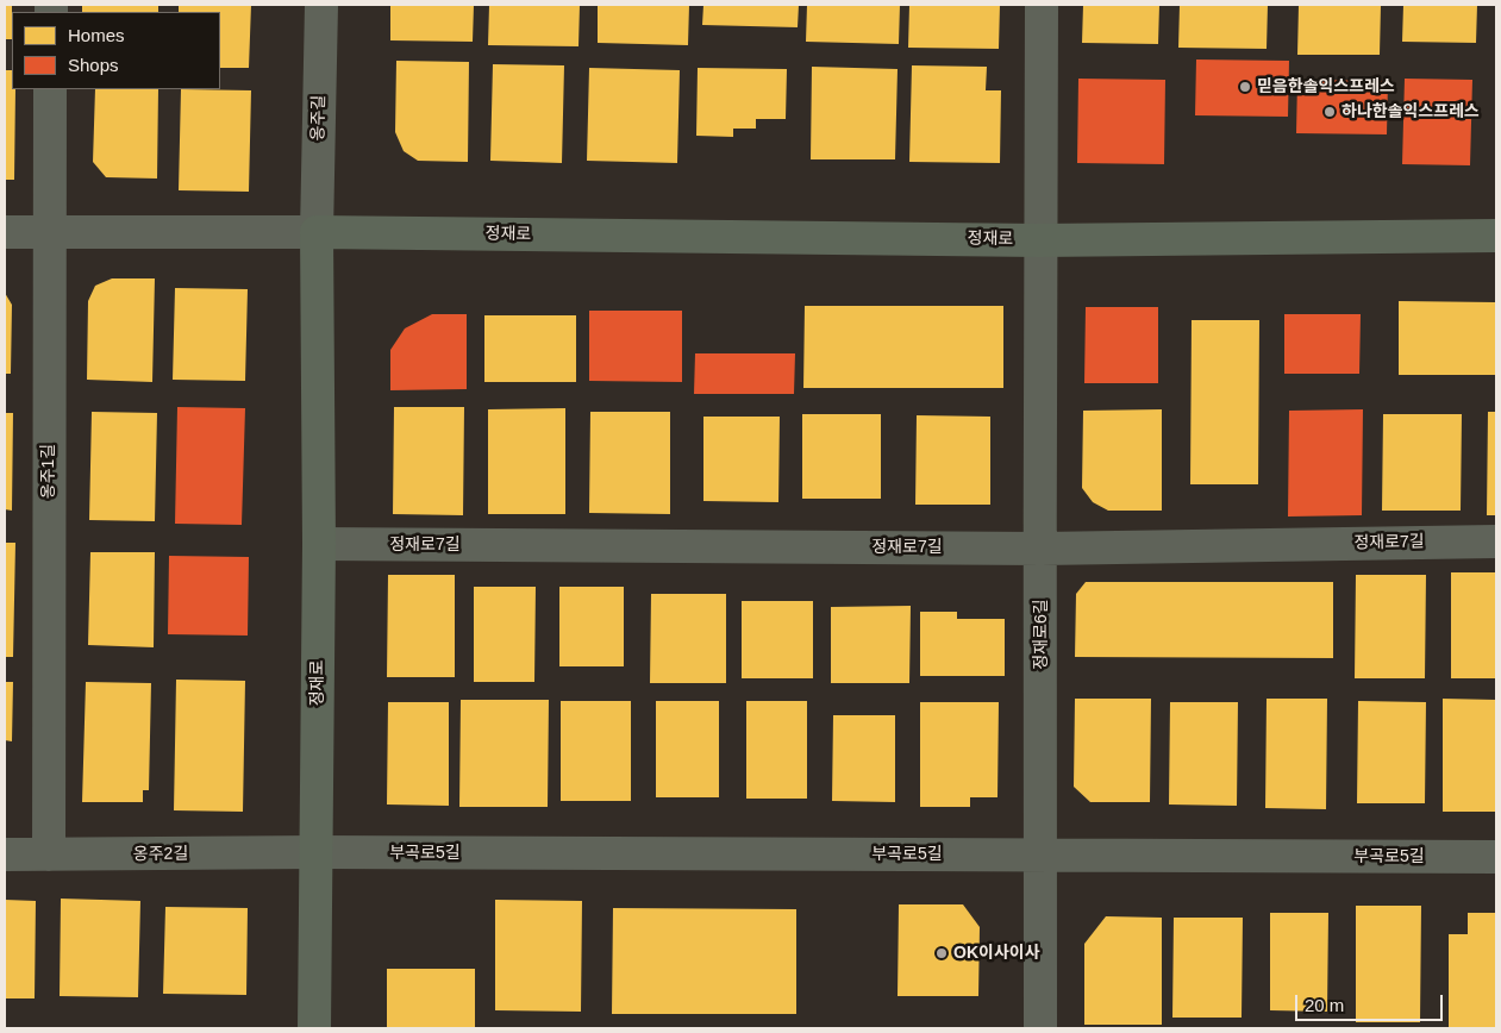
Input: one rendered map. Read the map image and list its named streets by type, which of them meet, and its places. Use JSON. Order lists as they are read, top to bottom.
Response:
{
  "streets": {
    "street": [
      "옹주길",
      "정재로",
      "옹주1길",
      "정재로7길",
      "정재로6길",
      "부곡로5길",
      "옹주2길"
    ]
  },
  "crossings": [
    ["옹주길", "정재로"],
    ["정재로", "정재로7길"],
    ["정재로", "정재로6길"],
    ["정재로", "부곡로5길"],
    ["정재로", "옹주2길"],
    ["옹주1길", "옹주2길"],
    ["정재로7길", "정재로6길"],
    ["정재로6길", "부곡로5길"],
    ["부곡로5길", "옹주2길"]
  ],
  "places": ["믿음한솔익스프레스", "하나한솔익스프레스", "OK이사이사"],
  "legend": ["Homes", "Shops"],
  "scale_bar": "20 m"
}
